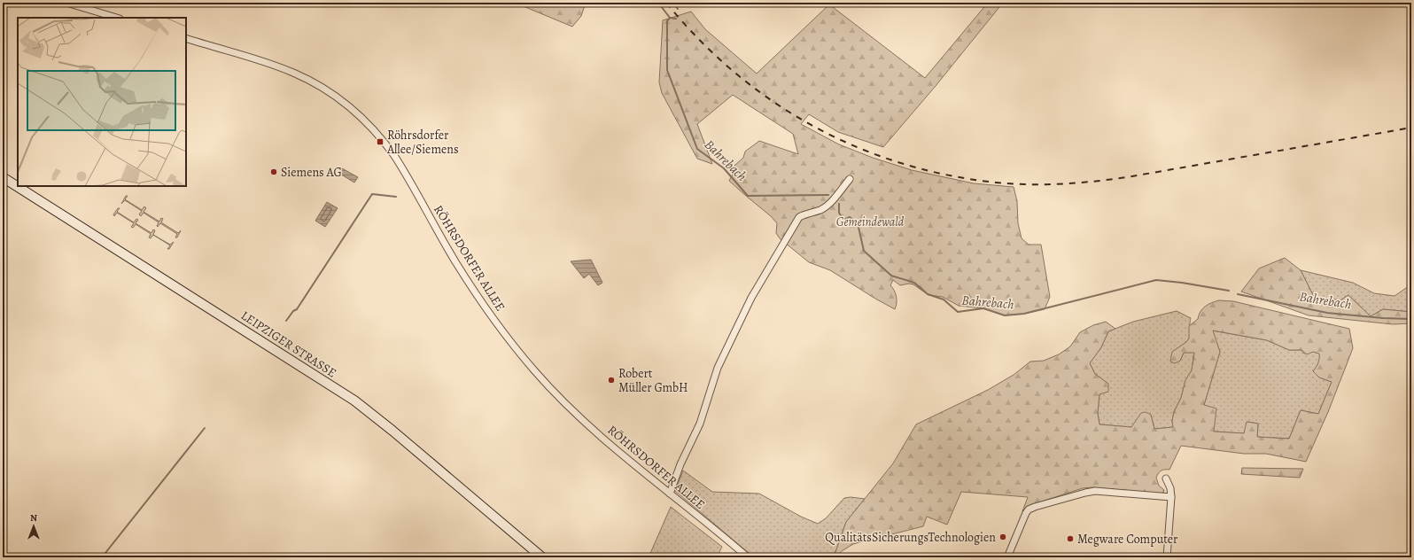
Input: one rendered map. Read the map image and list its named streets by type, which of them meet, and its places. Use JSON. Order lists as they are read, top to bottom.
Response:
{
  "streets": {
    "main road": ["LEIPZIGER STRASSE"],
    "street": ["RÖHRSDORFER ALLEE"]
  },
  "water": ["Bahrebach"],
  "parks": ["Gemeindewald"],
  "places": {
    "transit": ["Röhrsdorfer Allee/Siemens"],
    "other": [
      "Siemens AG",
      "Robert Müller GmbH",
      "QualitätsSicherungsTechnologien",
      "Megware Computer"
    ]
  },
  "north": "top"
}
